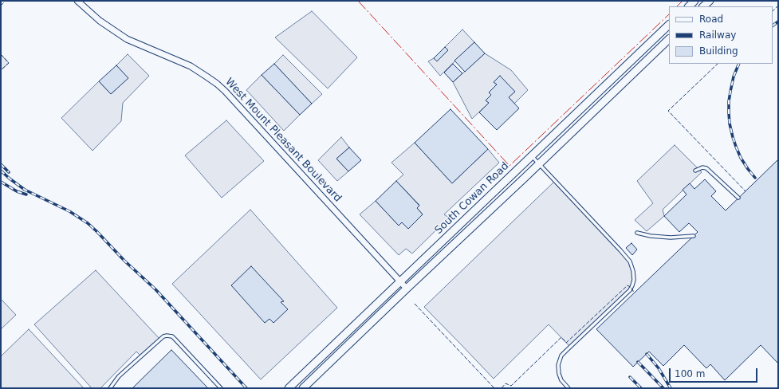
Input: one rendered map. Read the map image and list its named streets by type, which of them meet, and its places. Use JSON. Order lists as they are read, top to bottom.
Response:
{
  "streets": {
    "street": ["West Mount Pleasant Boulevard", "South Cowan Road"]
  },
  "crossings": [
    ["West Mount Pleasant Boulevard", "South Cowan Road"]
  ],
  "legend": ["Road", "Railway", "Building"],
  "scale_bar": "100 m"
}
